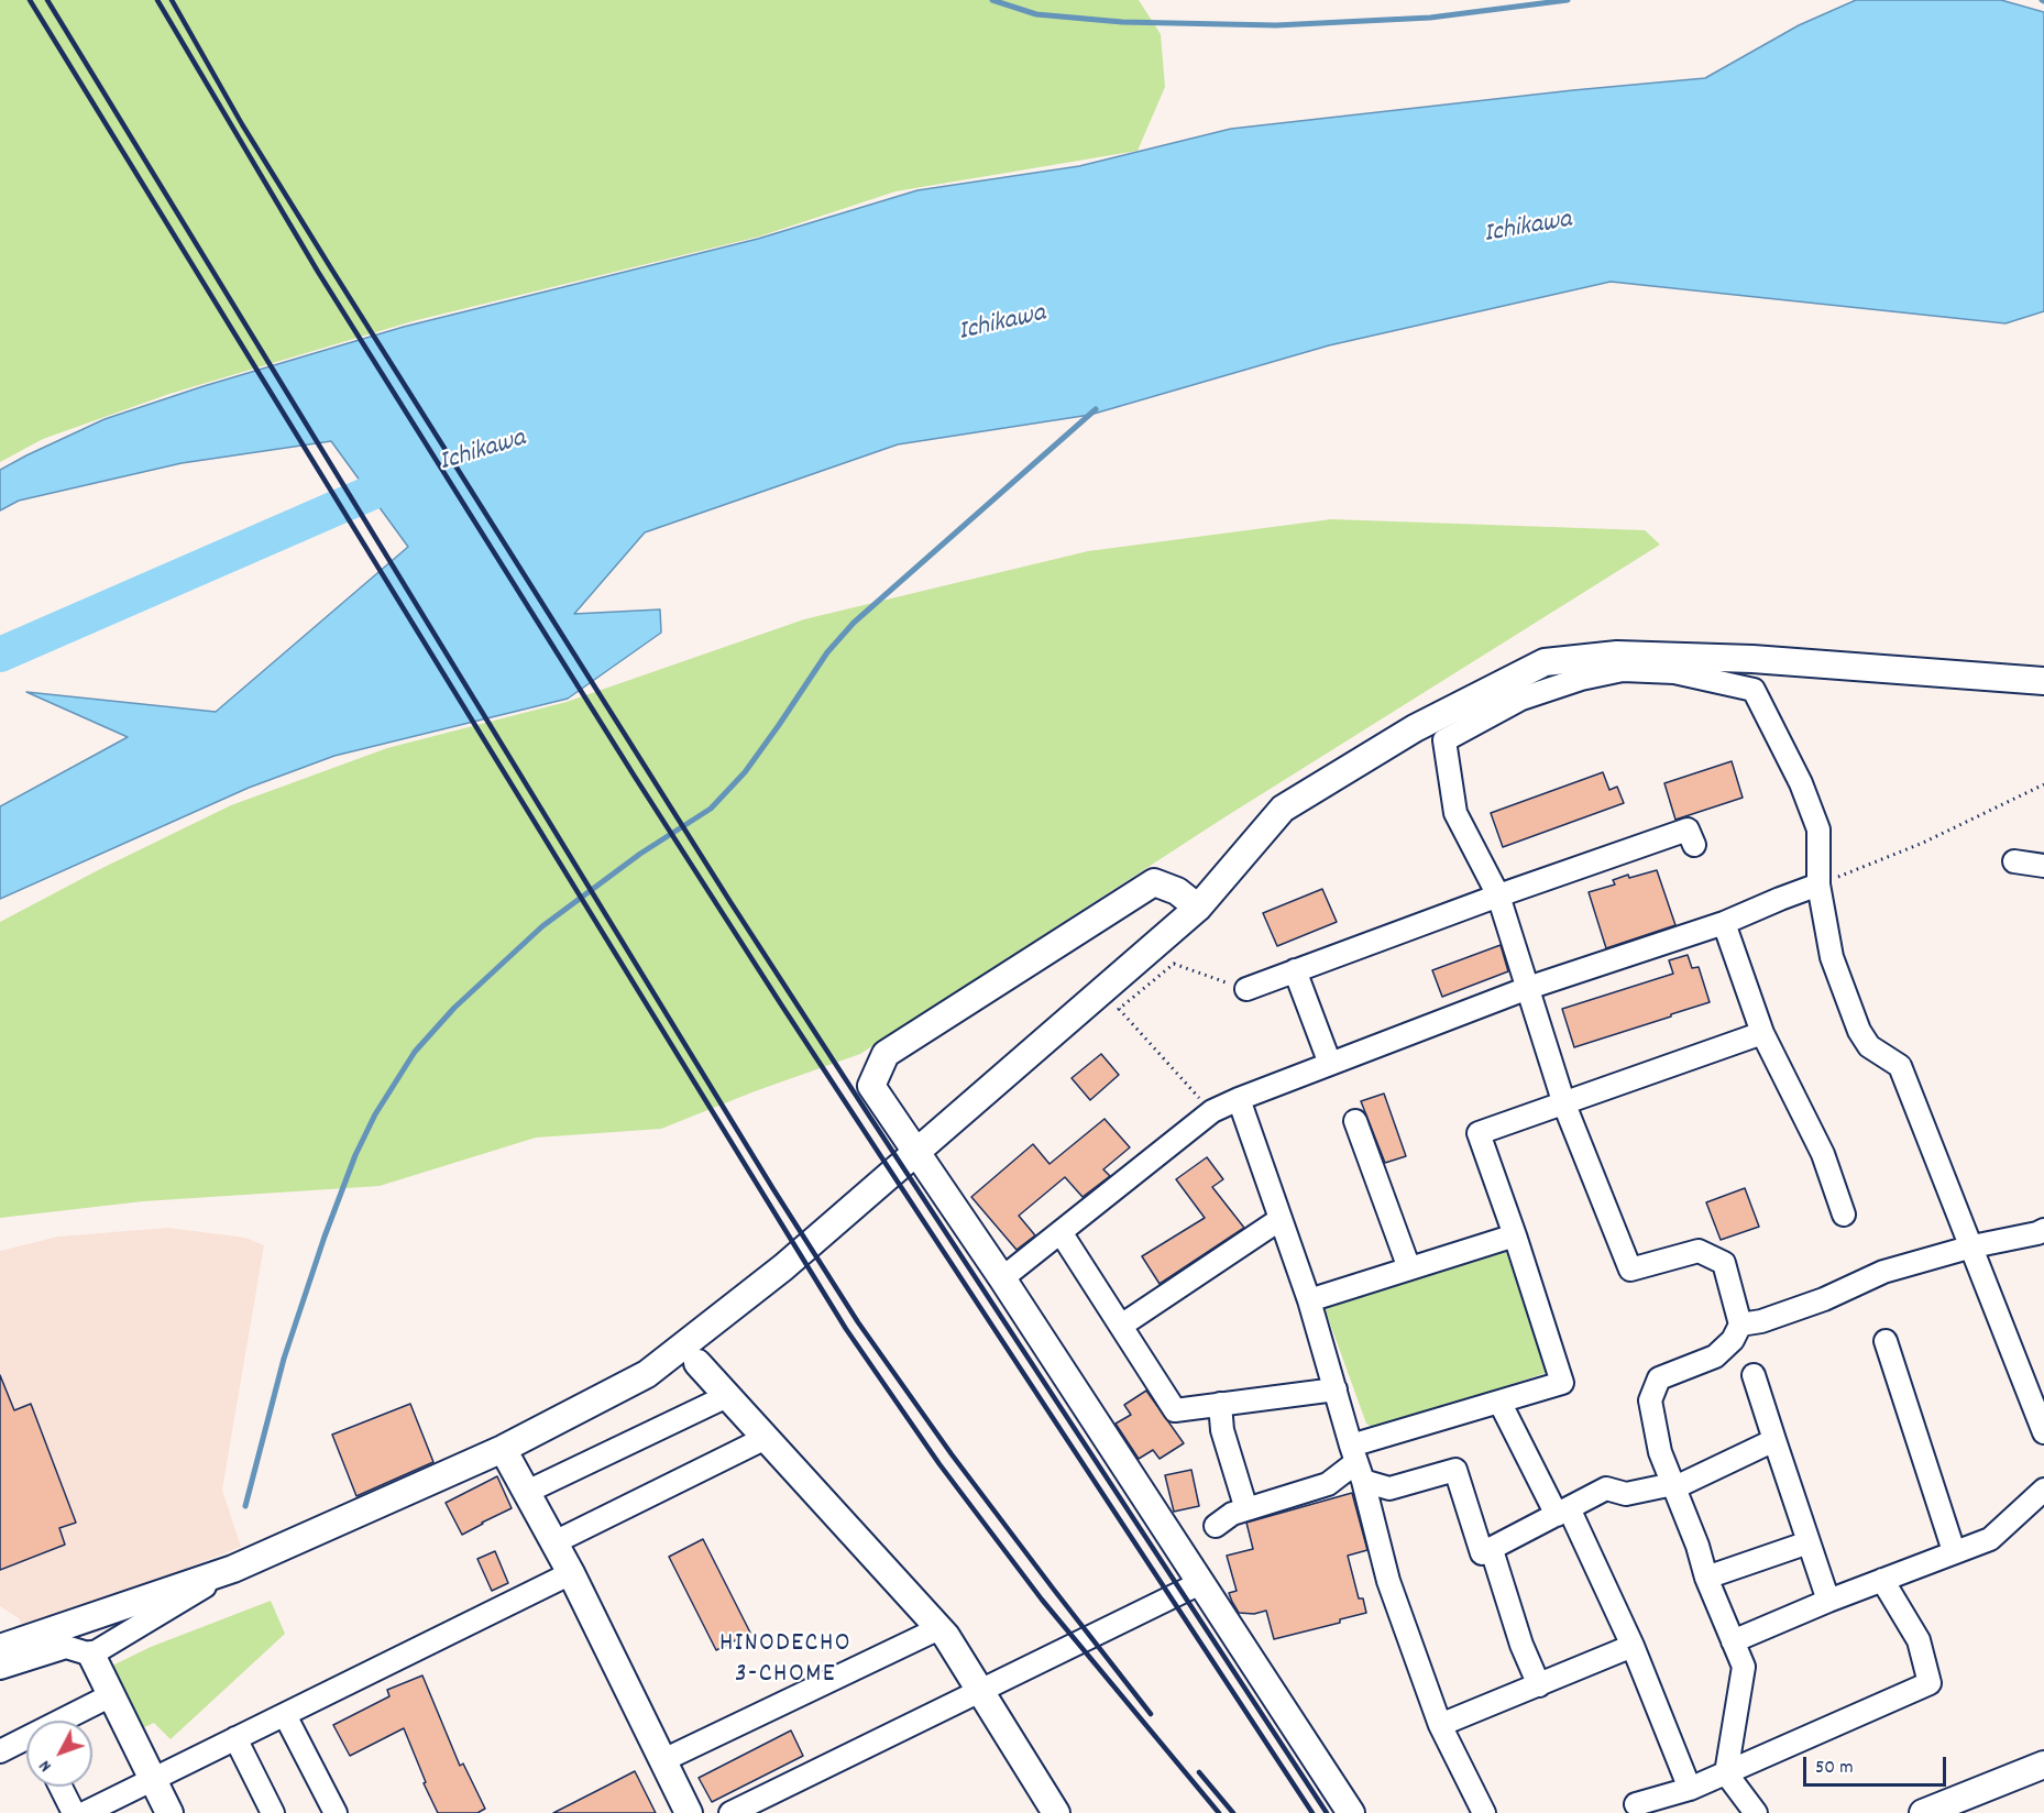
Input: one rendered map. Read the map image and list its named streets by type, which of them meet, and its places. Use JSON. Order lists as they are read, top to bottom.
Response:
{
  "districts": ["HINODECHO 3-CHOME"],
  "water": ["Ichikawa"],
  "scale_bar": "50 m",
  "north": "bottom left"
}
